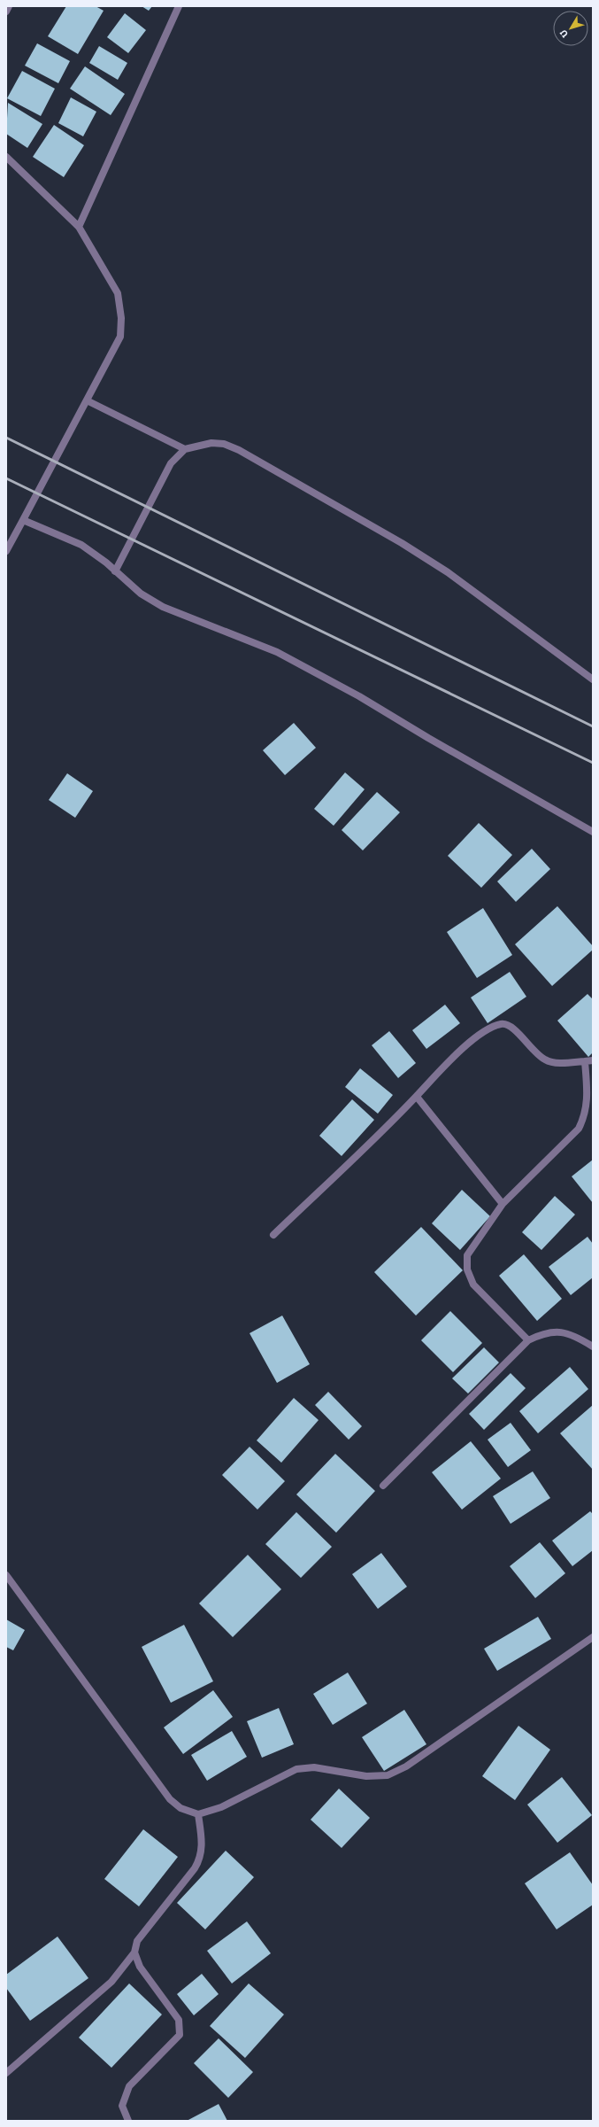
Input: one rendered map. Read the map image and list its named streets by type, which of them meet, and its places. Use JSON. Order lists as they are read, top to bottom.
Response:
{
  "north": "bottom left"
}
